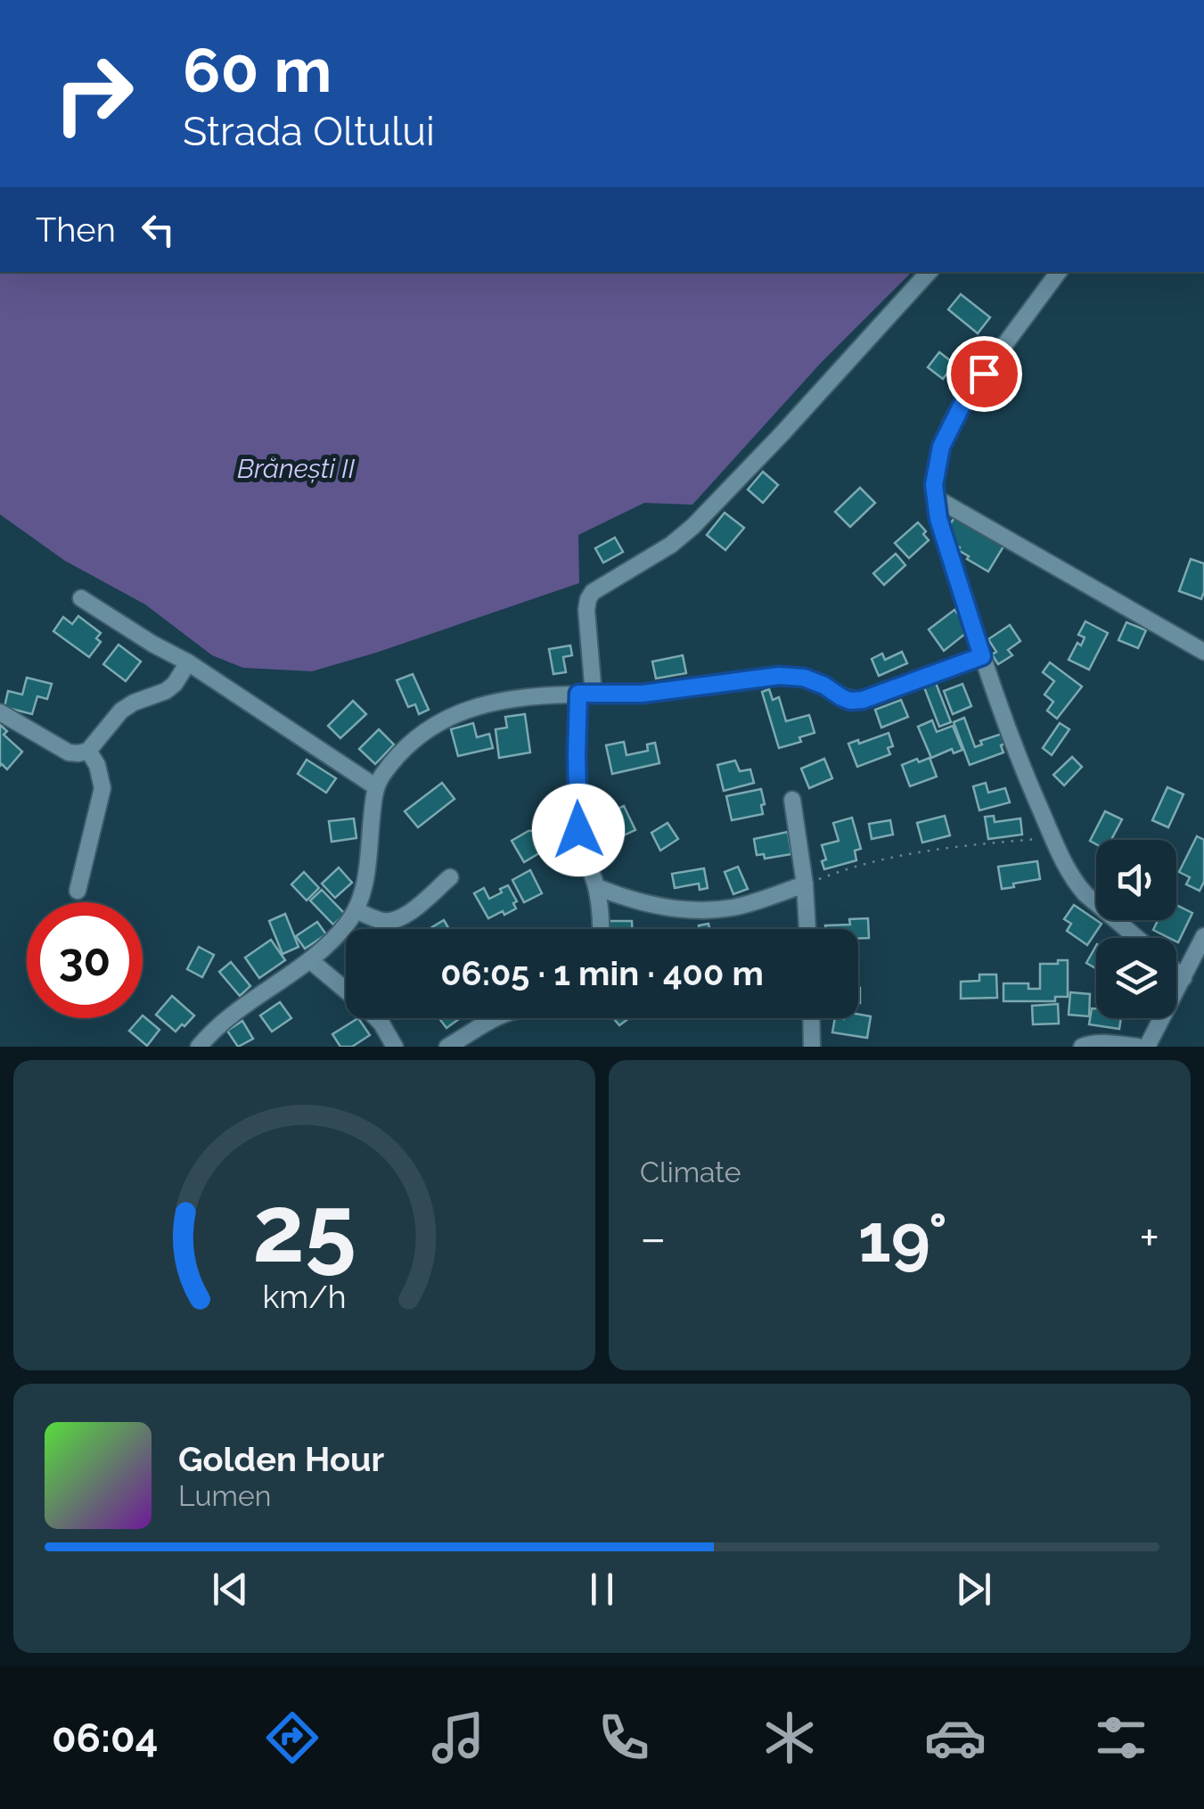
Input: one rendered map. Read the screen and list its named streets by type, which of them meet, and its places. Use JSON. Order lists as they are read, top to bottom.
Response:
{
  "water": ["Brănești II"],
  "page": {
    "turn": ["60 m", "Strada Oltului"],
    "then": "Then",
    "limit": "30",
    "trip": "06:05 · 1 min · 400 m",
    "tile": "Climate",
    "heat": ["−", "19°", "+"],
    "song": ["Golden Hour", "Lumen"],
    "tabs": "06:04",
    "gauge": ["25", "km/h"]
  }
}
